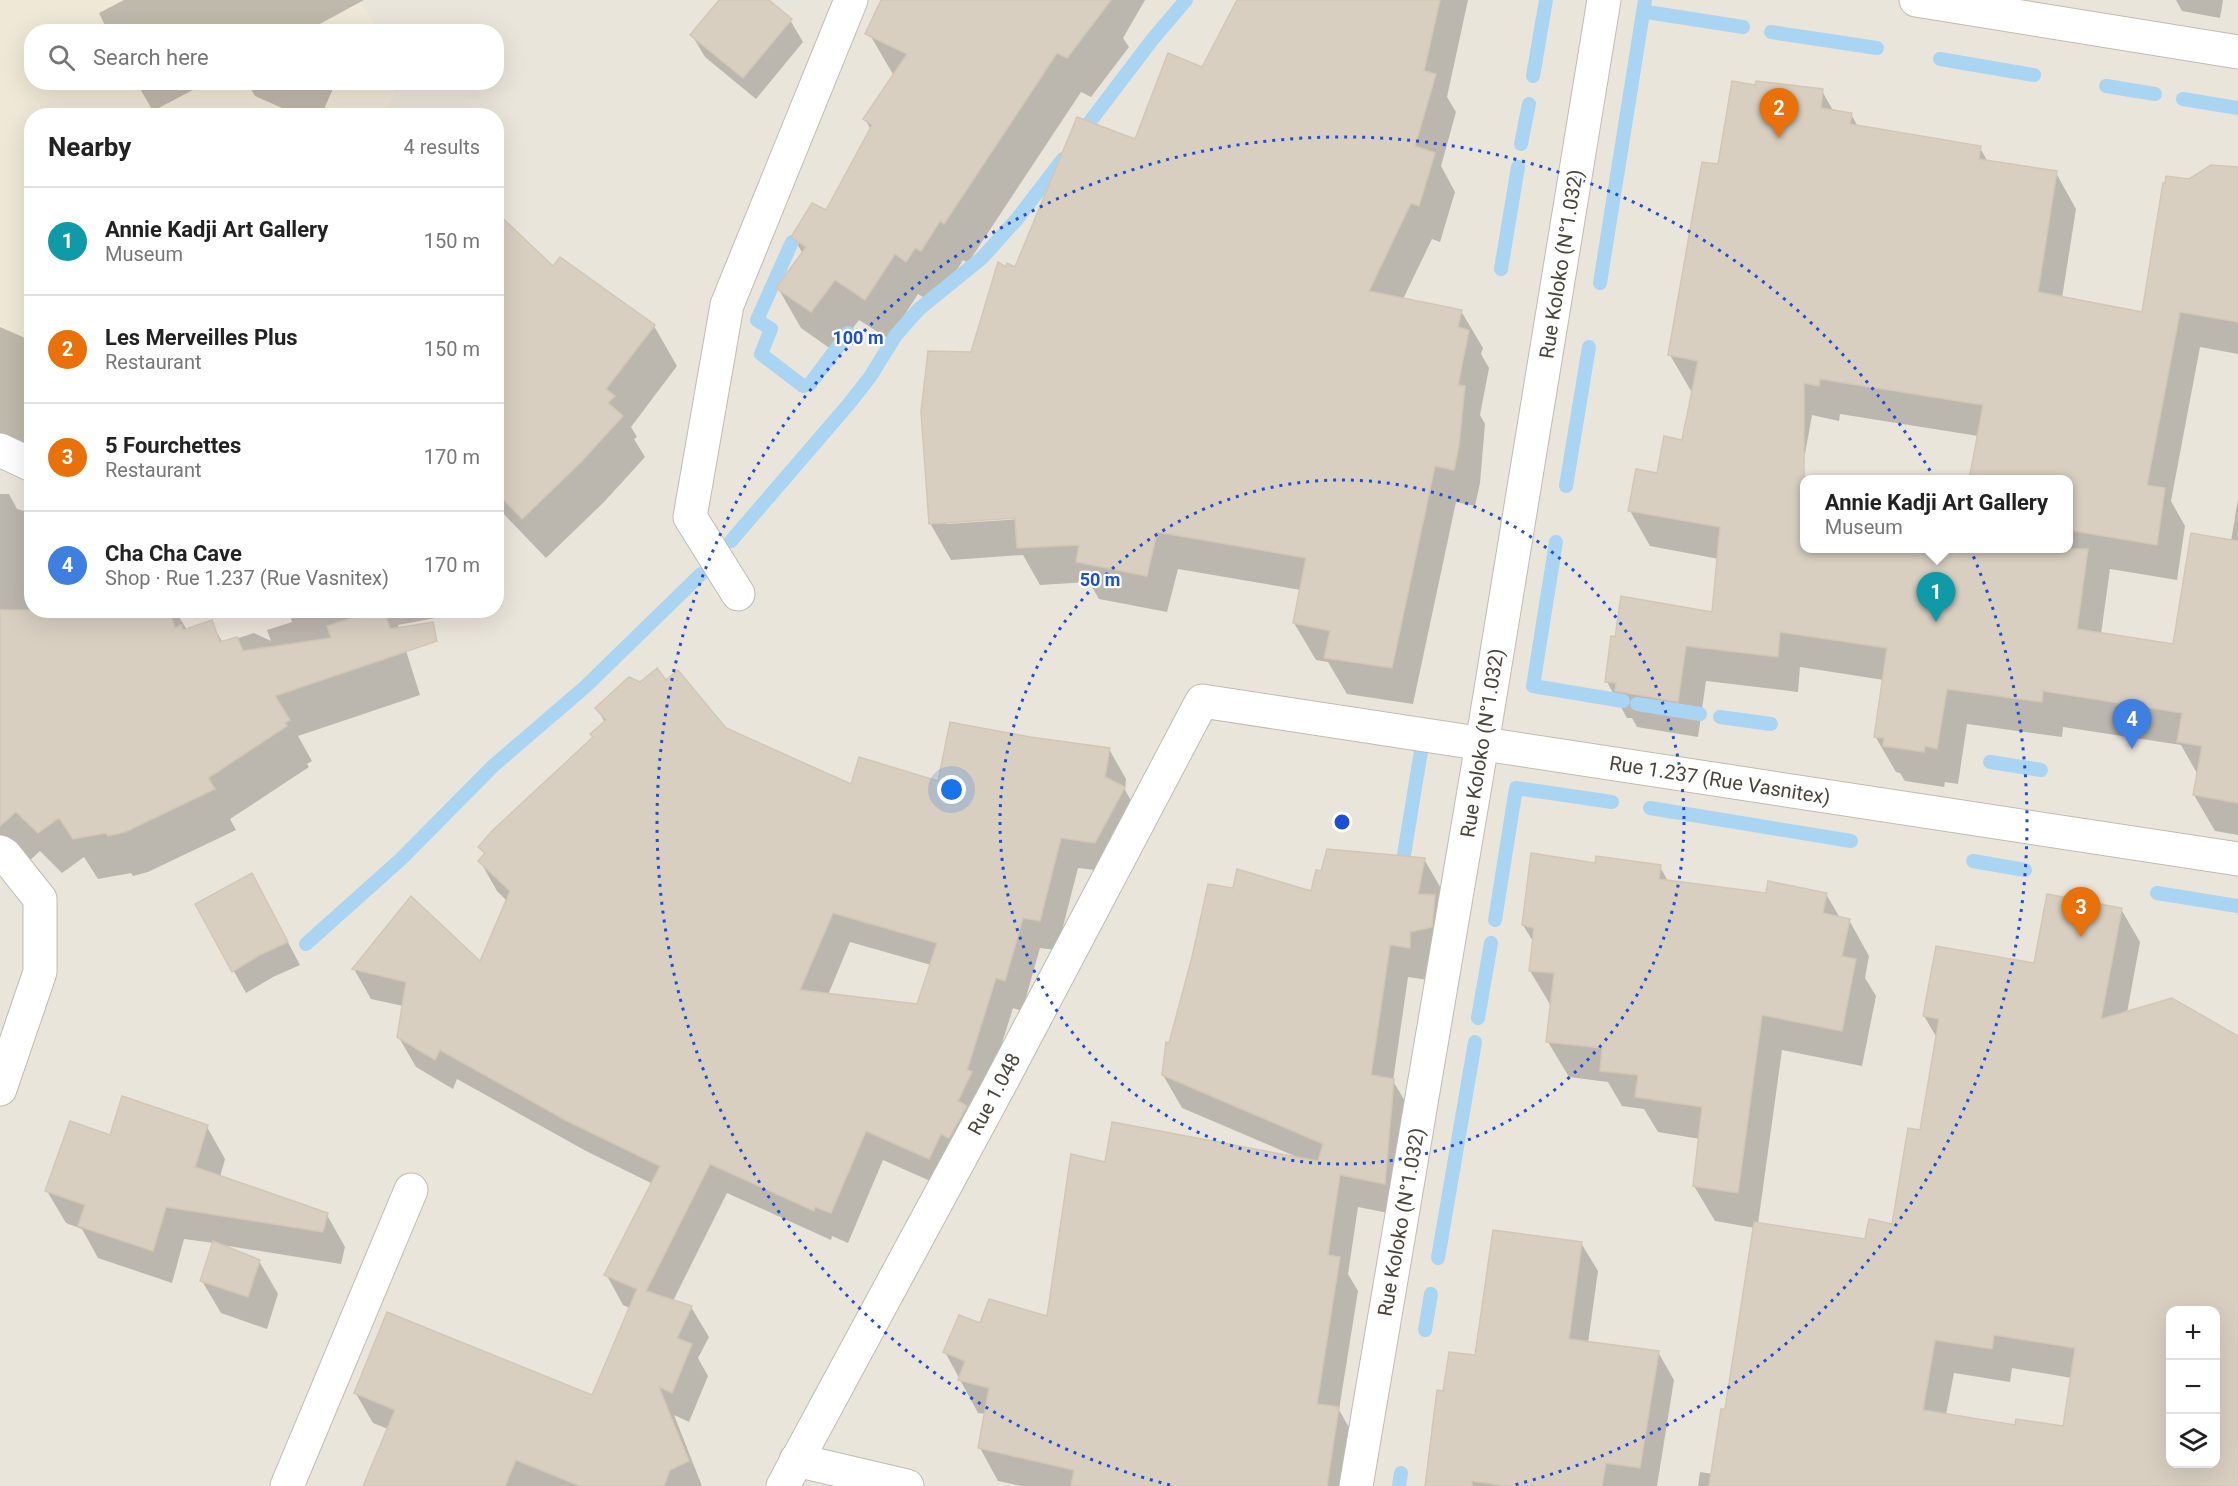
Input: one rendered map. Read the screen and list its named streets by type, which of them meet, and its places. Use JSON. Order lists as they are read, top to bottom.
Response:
{
  "streets": {
    "street": ["Rue Koloko (N°1.032)", "Rue 1.237 (Rue Vasnitex)", "Rue 1.048"]
  },
  "crossings": [
    ["Rue Koloko (N°1.032)", "Rue 1.237 (Rue Vasnitex)"],
    ["Rue 1.237 (Rue Vasnitex)", "Rue 1.048"]
  ],
  "page": {
    "search": "Search here",
    "pins": [
      "2",
      "1",
      "4",
      "3"
    ],
    "heading": ["Nearby", "4 results"],
    "list": [
      {
        "mark": "1",
        "name": "Annie Kadji Art Gallery",
        "note": "Museum",
        "value": "150 m"
      },
      {
        "mark": "2",
        "name": "Les Merveilles Plus",
        "note": "Restaurant",
        "value": "150 m"
      },
      {
        "mark": "3",
        "name": "5 Fourchettes",
        "note": "Restaurant",
        "value": "170 m"
      },
      {
        "mark": "4",
        "name": "Cha Cha Cave",
        "note": "Shop · Rue 1.237 (Rue Vasnitex)",
        "value": "170 m"
      }
    ],
    "popup": ["Annie Kadji Art Gallery", "Museum"],
    "map_buttons": ["+", "−"]
  },
  "rings": ["100 m", "50 m"]
}
